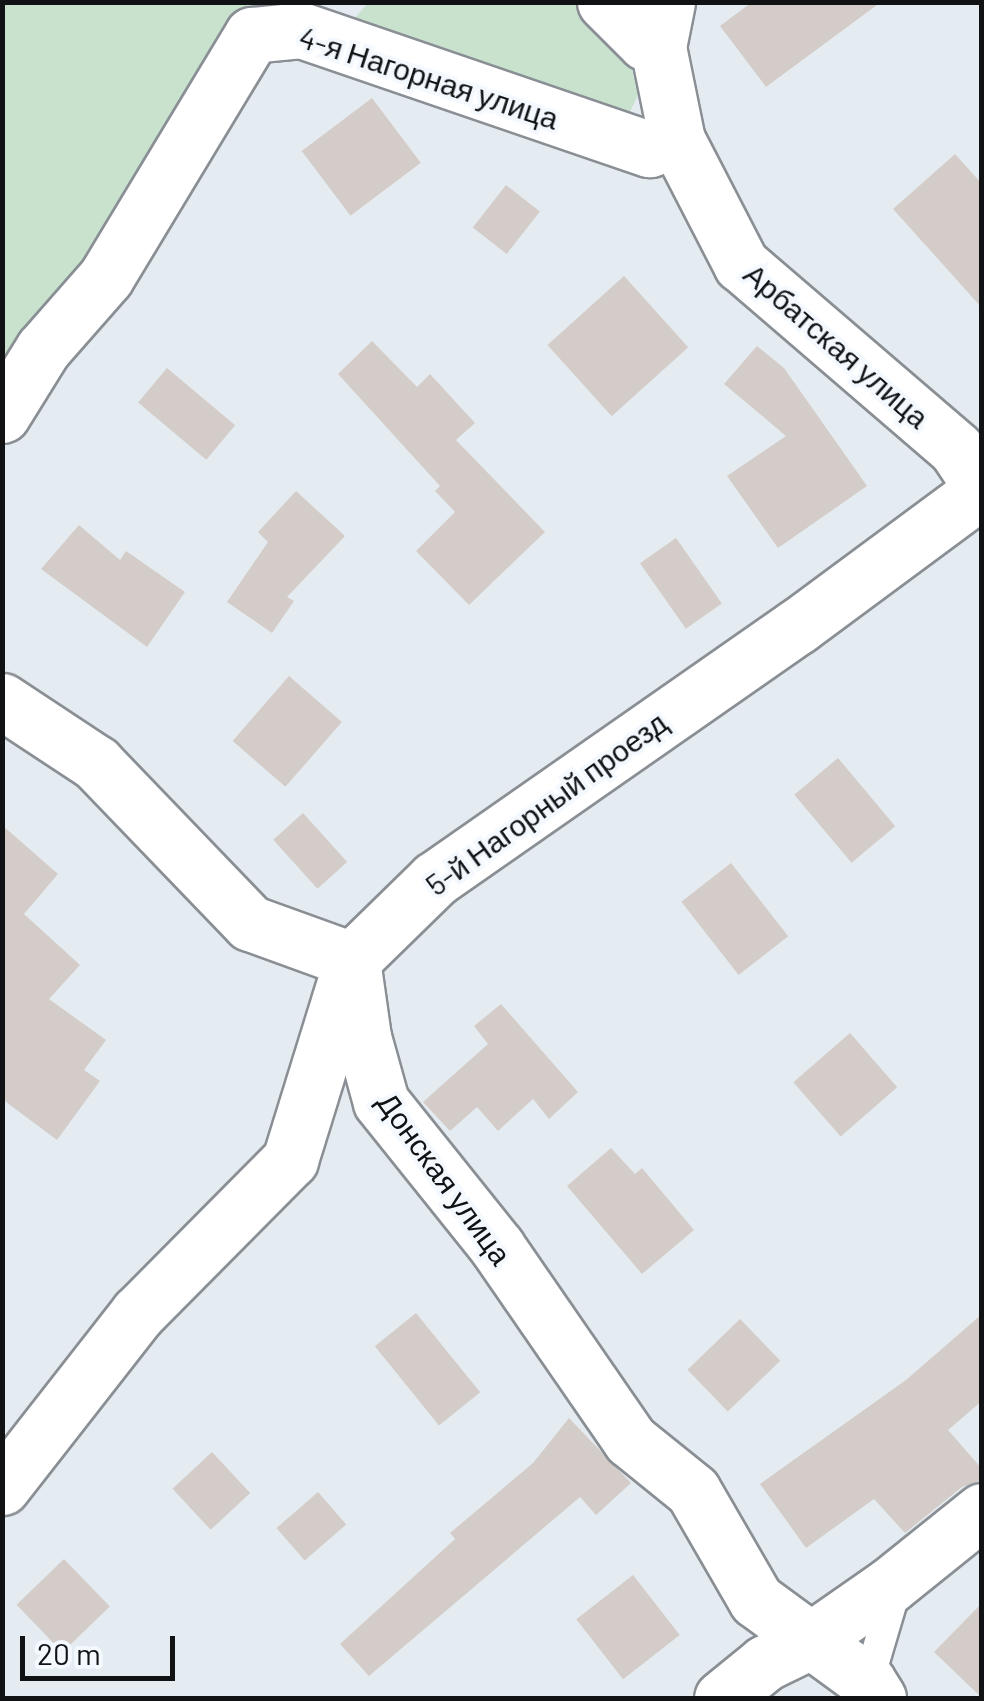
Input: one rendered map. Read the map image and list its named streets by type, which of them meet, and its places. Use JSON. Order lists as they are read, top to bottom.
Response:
{
  "streets": {
    "street": [
      "4-я Нагорная улица",
      "Арбатская улица",
      "5-й Нагорный проезд",
      "Донская улица"
    ]
  },
  "crossings": [
    ["4-я Нагорная улица", "Арбатская улица"],
    ["Арбатская улица", "5-й Нагорный проезд"],
    ["5-й Нагорный проезд", "Донская улица"]
  ],
  "scale_bar": "20 m"
}
